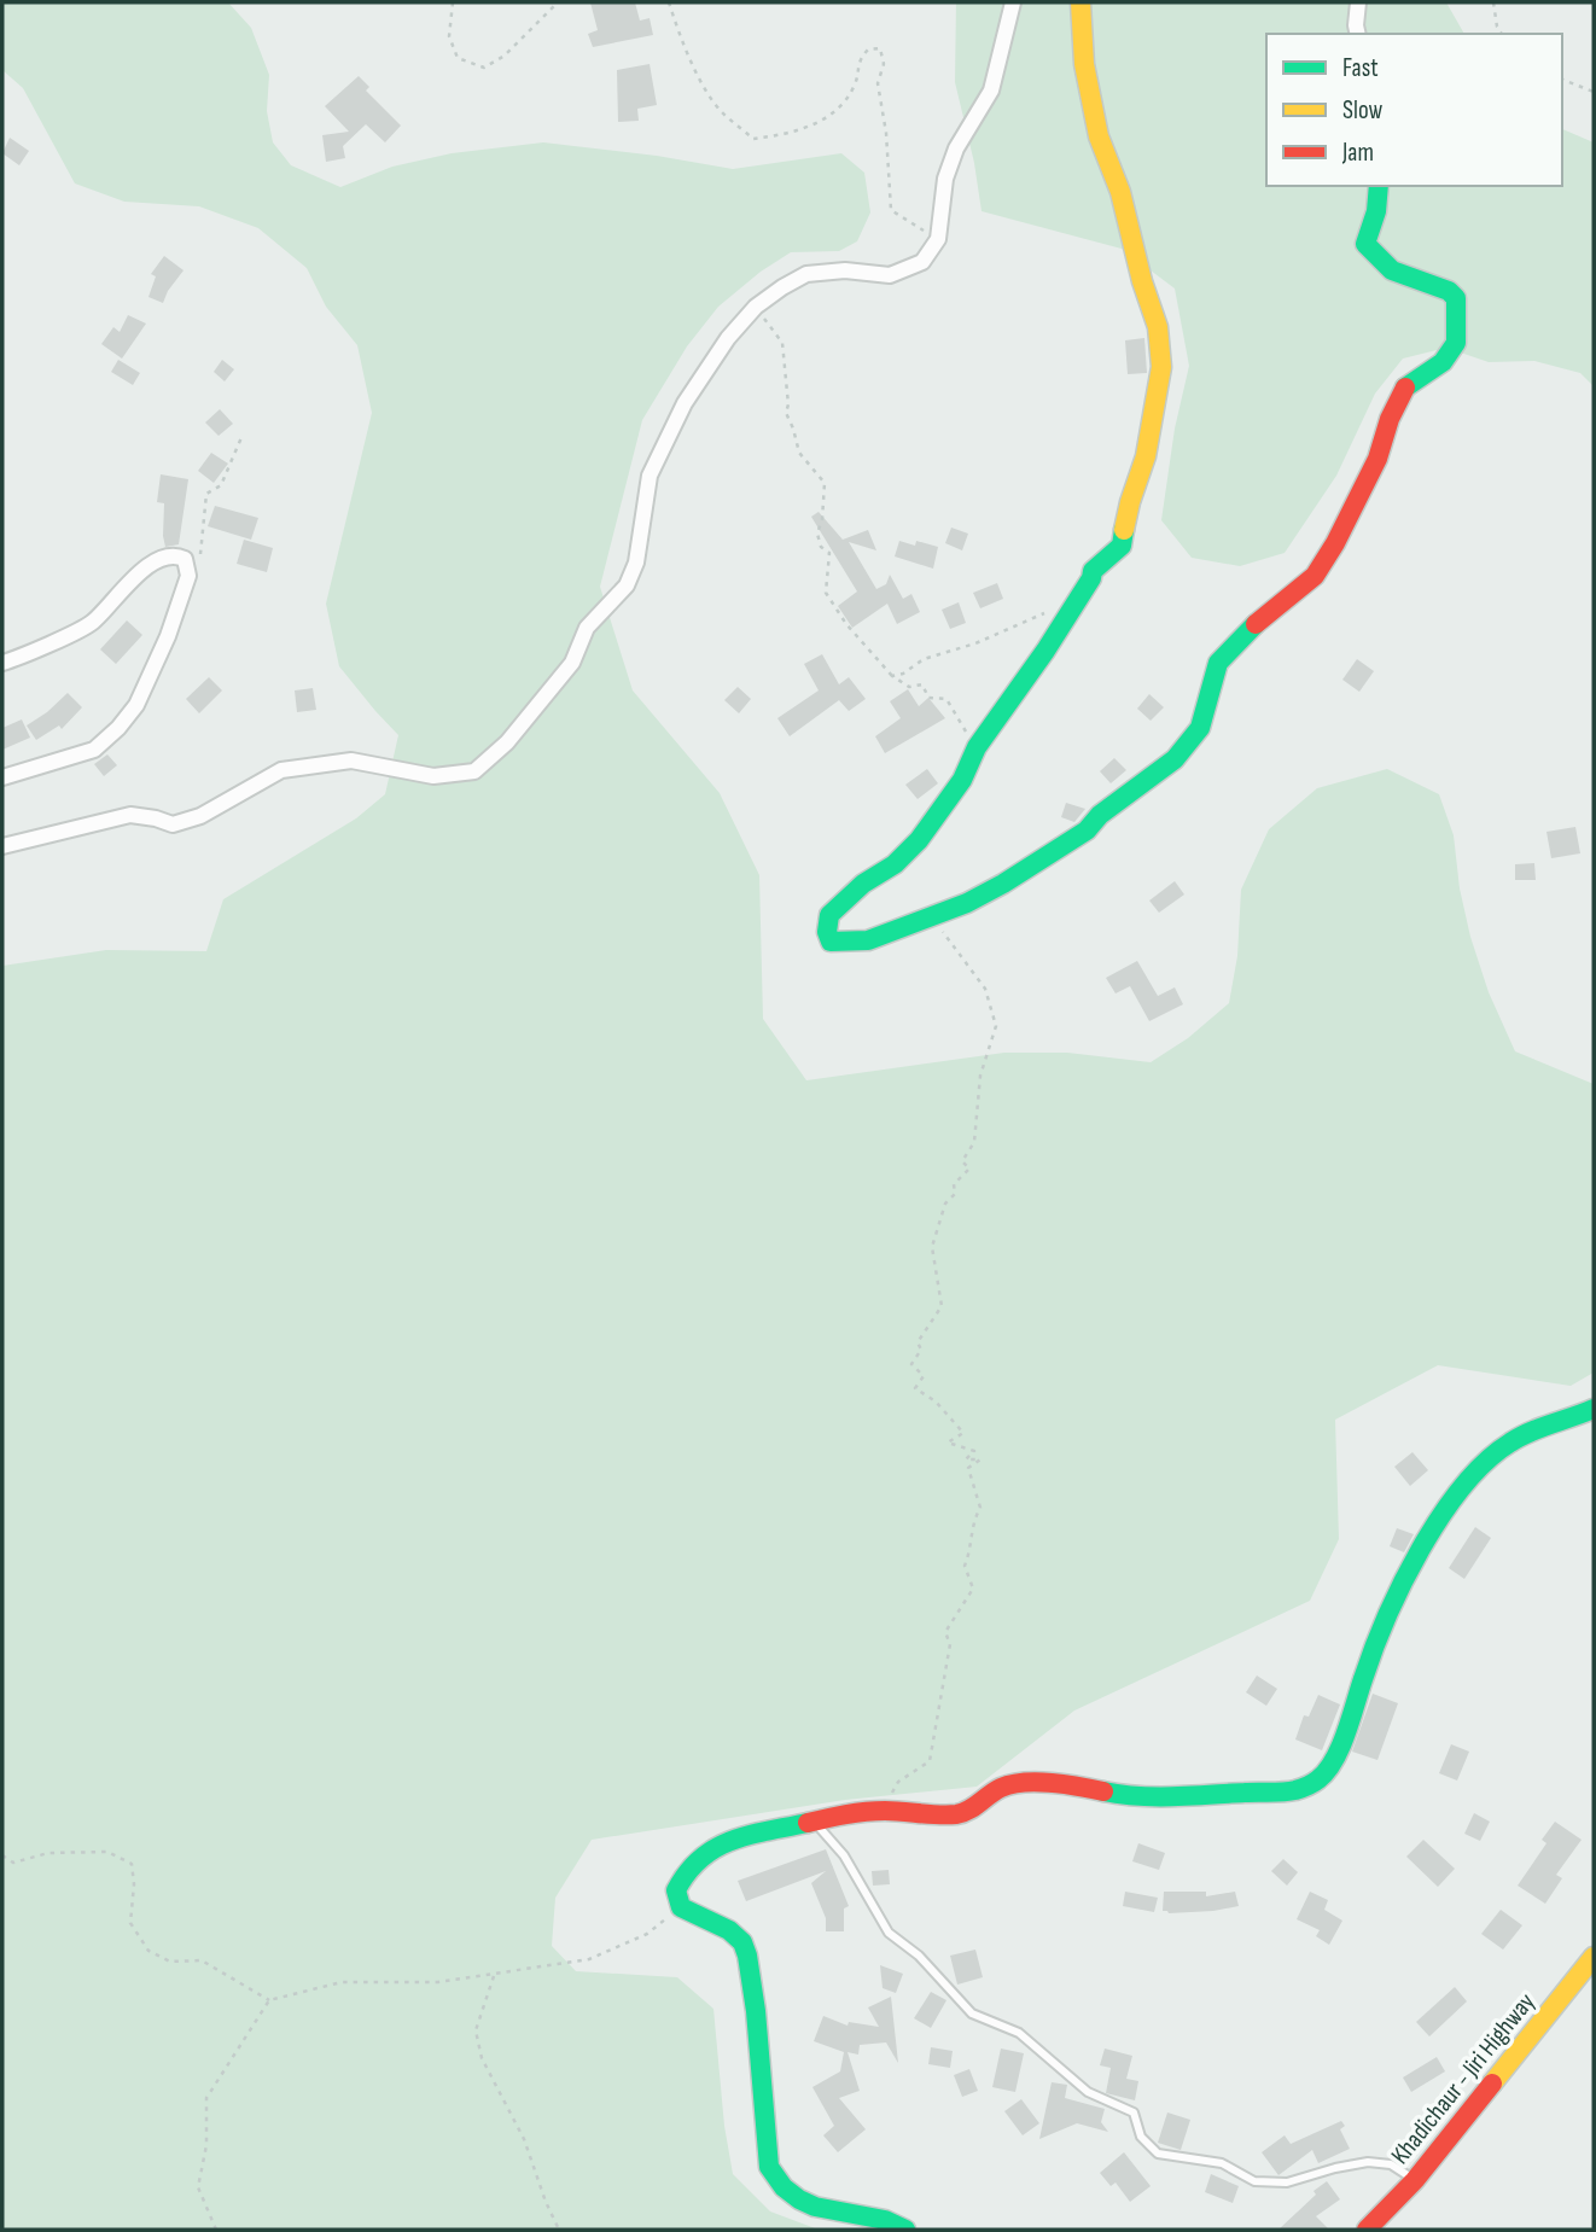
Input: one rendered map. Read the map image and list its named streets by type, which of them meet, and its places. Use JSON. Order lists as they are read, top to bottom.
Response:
{
  "streets": {
    "street": ["Khadichaur - Jiri Highway"]
  },
  "legend": ["Fast", "Slow", "Jam"]
}
